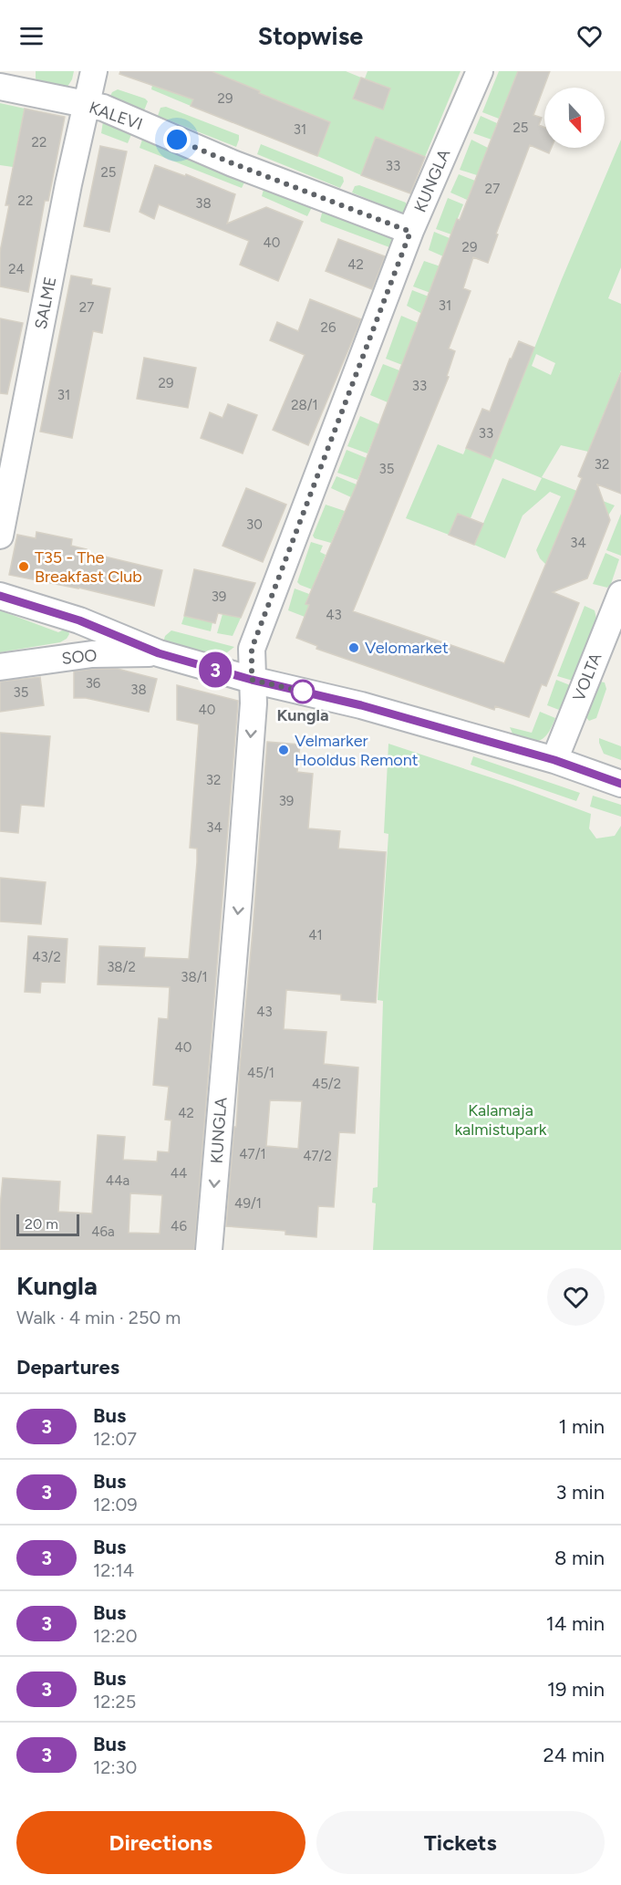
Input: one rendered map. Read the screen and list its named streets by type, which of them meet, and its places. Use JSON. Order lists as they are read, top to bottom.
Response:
{
  "streets": {
    "street": [
      "KALEVI",
      "KUNGLA",
      "SALME",
      "SOO",
      "VOLTA"
    ]
  },
  "crossings": [
    ["KALEVI", "KUNGLA"],
    ["KALEVI", "SALME"]
  ],
  "one_way": ["KUNGLA"],
  "parks": ["Kalamaja kalmistupark"],
  "places": [
    "T35 - The Breakfast Club",
    "Velomarket",
    "Kungla",
    "Velmarker Hooldus Remont"
  ],
  "lines": ["bus line 3"],
  "house_numbers": [
    "29",
    "25",
    "31",
    "22",
    "33",
    "25",
    "27",
    "22",
    "38",
    "40",
    "29",
    "42",
    "24",
    "31",
    "27",
    "26",
    "29",
    "33",
    "31",
    "28/1",
    "33",
    "32",
    "35",
    "30",
    "34",
    "39",
    "43",
    "36",
    "38",
    "35",
    "40",
    "32",
    "39",
    "34",
    "41",
    "43/2",
    "38/2",
    "38/1",
    "43",
    "40",
    "45/1",
    "45/2",
    "42",
    "47/1",
    "47/2",
    "44",
    "44a",
    "49/1",
    "46",
    "46a"
  ],
  "scale_bar": "20 m",
  "north": "bottom",
  "page": {
    "header": "Stopwise",
    "on_map": "3",
    "scale": "20 m",
    "heading": [
      ["Kungla", "Walk · 4 min · 250 m"],
      "Departures"
    ],
    "list": [
      {
        "mark": "3",
        "name": "Bus",
        "note": "12:07",
        "value": "1 min"
      },
      {
        "mark": "3",
        "name": "Bus",
        "note": "12:09",
        "value": "3 min"
      },
      {
        "mark": "3",
        "name": "Bus",
        "note": "12:14",
        "value": "8 min"
      },
      {
        "mark": "3",
        "name": "Bus",
        "note": "12:20",
        "value": "14 min"
      },
      {
        "mark": "3",
        "name": "Bus",
        "note": "12:25",
        "value": "19 min"
      },
      {
        "mark": "3",
        "name": "Bus",
        "note": "12:30",
        "value": "24 min"
      }
    ],
    "buttons": ["Directions", "Tickets"]
  }
}
